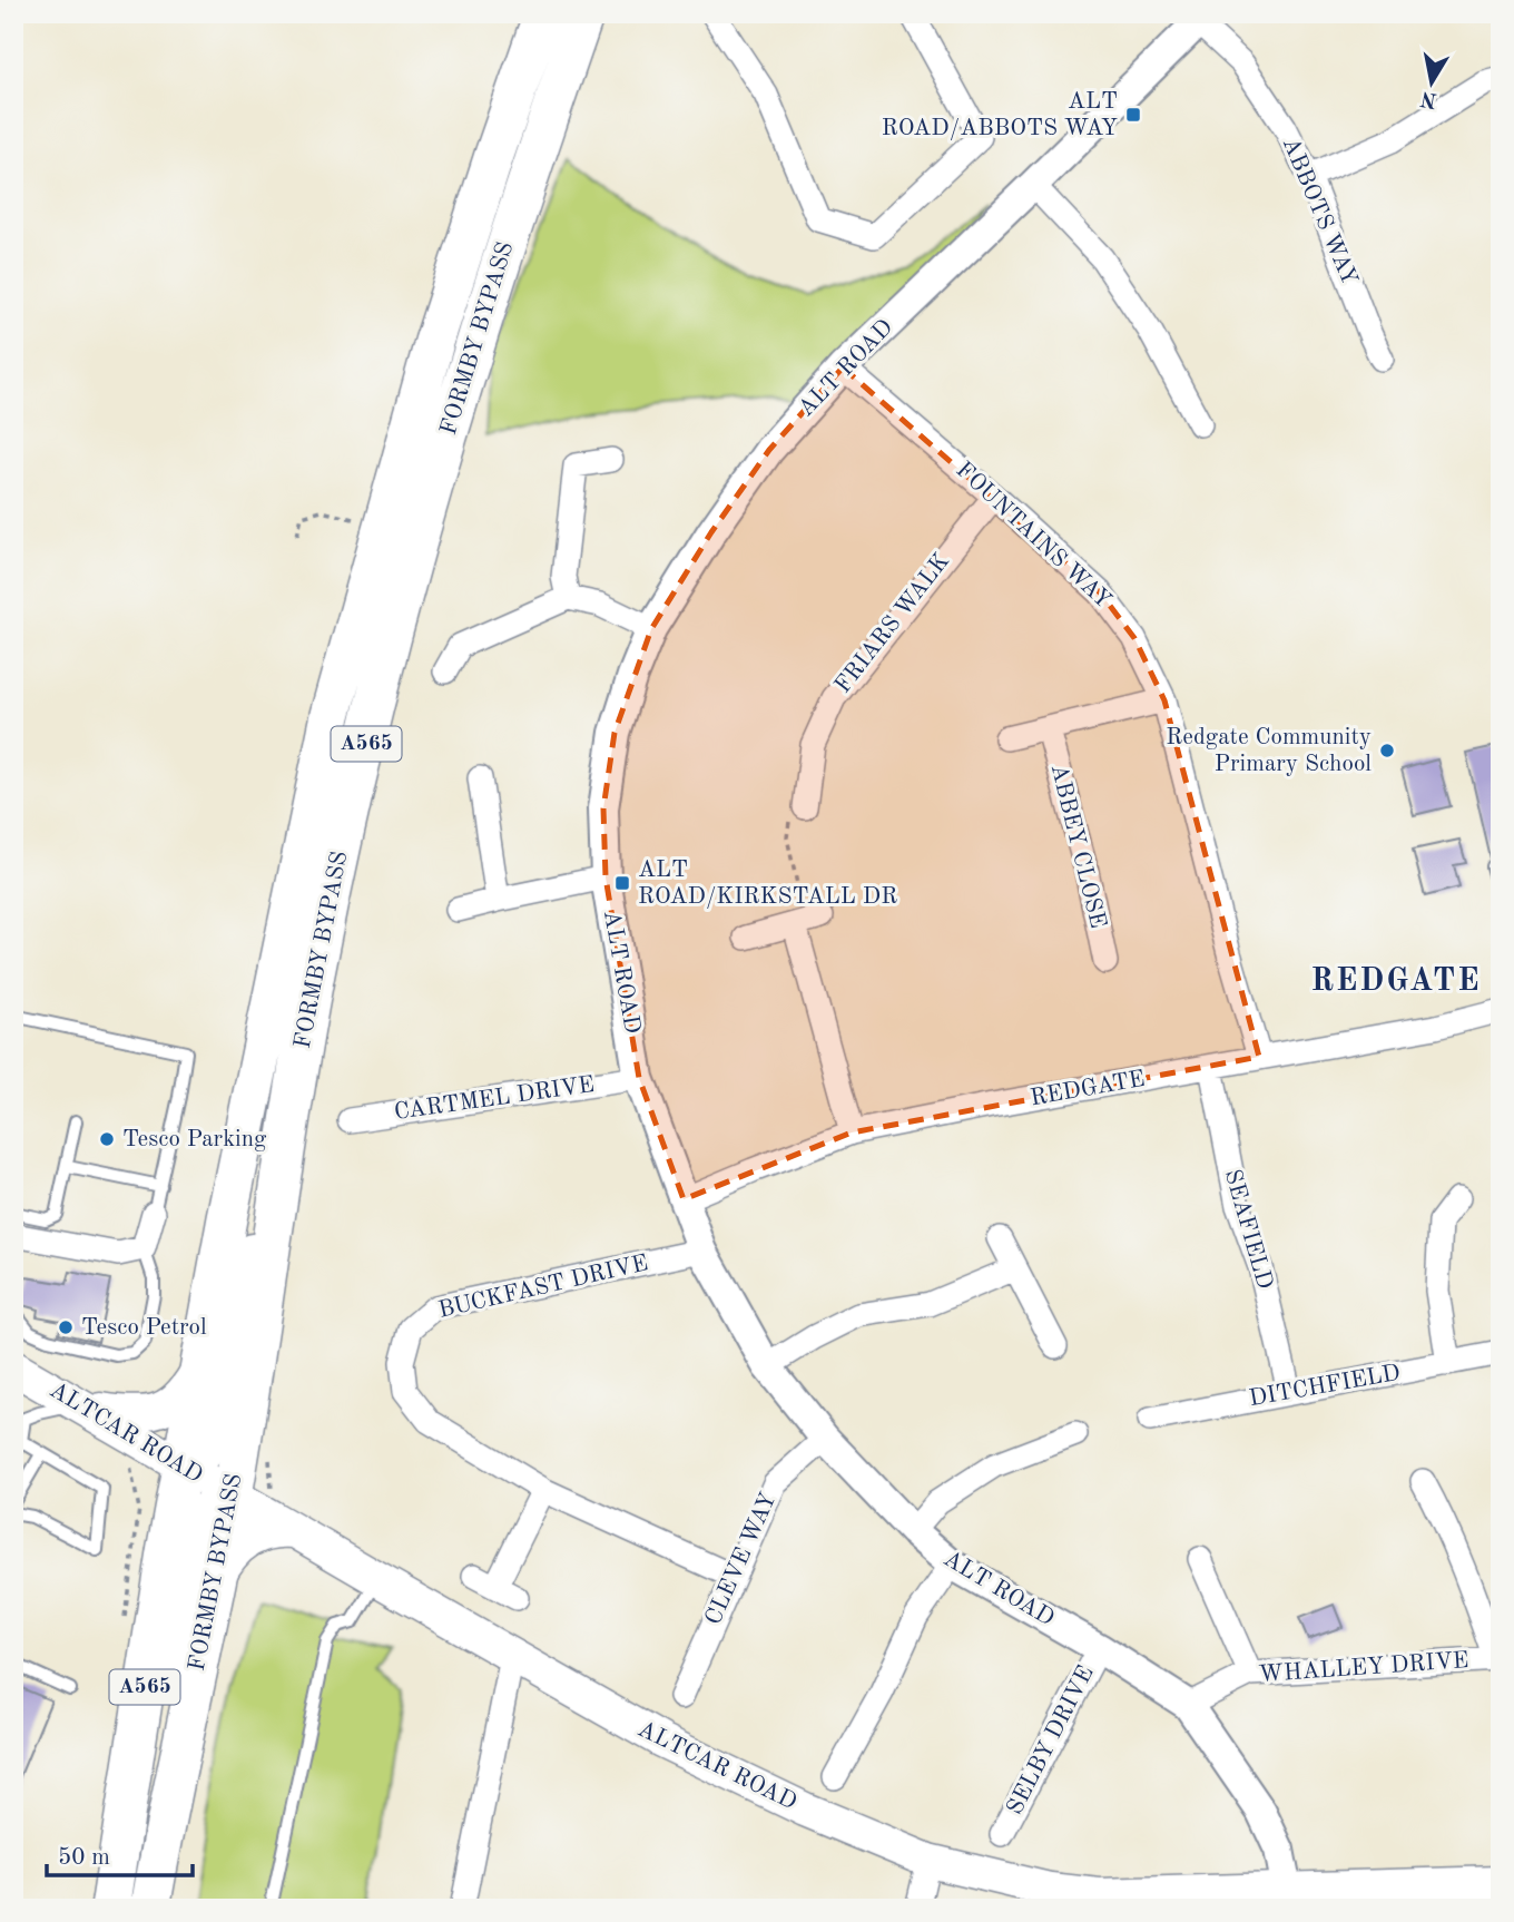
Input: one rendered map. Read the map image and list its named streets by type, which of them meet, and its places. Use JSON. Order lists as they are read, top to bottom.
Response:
{
  "streets": {
    "highway": ["FORMBY BYPASS", "A565"],
    "main road": ["ALTCAR ROAD"],
    "street": [
      "ABBOTS WAY",
      "ALT ROAD",
      "FOUNTAINS WAY",
      "FRIARS WALK",
      "ABBEY CLOSE",
      "REDGATE",
      "CARTMEL DRIVE",
      "SEAFIELD",
      "BUCKFAST DRIVE",
      "DITCHFIELD",
      "CLEVE WAY",
      "WHALLEY DRIVE",
      "SELBY DRIVE"
    ]
  },
  "crossings": [
    ["ABBOTS WAY", "ALT ROAD"],
    ["FORMBY BYPASS", "ALTCAR ROAD"],
    ["ALT ROAD", "FOUNTAINS WAY"],
    ["ALT ROAD", "REDGATE"],
    ["ALT ROAD", "CARTMEL DRIVE"],
    ["ALT ROAD", "BUCKFAST DRIVE"],
    ["ALT ROAD", "ALTCAR ROAD"],
    ["ALT ROAD", "CLEVE WAY"],
    ["ALT ROAD", "WHALLEY DRIVE"],
    ["ALT ROAD", "SELBY DRIVE"],
    ["FOUNTAINS WAY", "FRIARS WALK"],
    ["FOUNTAINS WAY", "REDGATE"],
    ["REDGATE", "SEAFIELD"],
    ["SEAFIELD", "DITCHFIELD"],
    ["BUCKFAST DRIVE", "CLEVE WAY"]
  ],
  "districts": ["REDGATE"],
  "places": {
    "transit": ["ALT ROAD/ABBOTS WAY", "ALT ROAD/KIRKSTALL DR"],
    "other": ["Redgate Community Primary School", "Tesco Parking", "Tesco Petrol"]
  },
  "scale_bar": "50 m",
  "north": "bottom"
}
